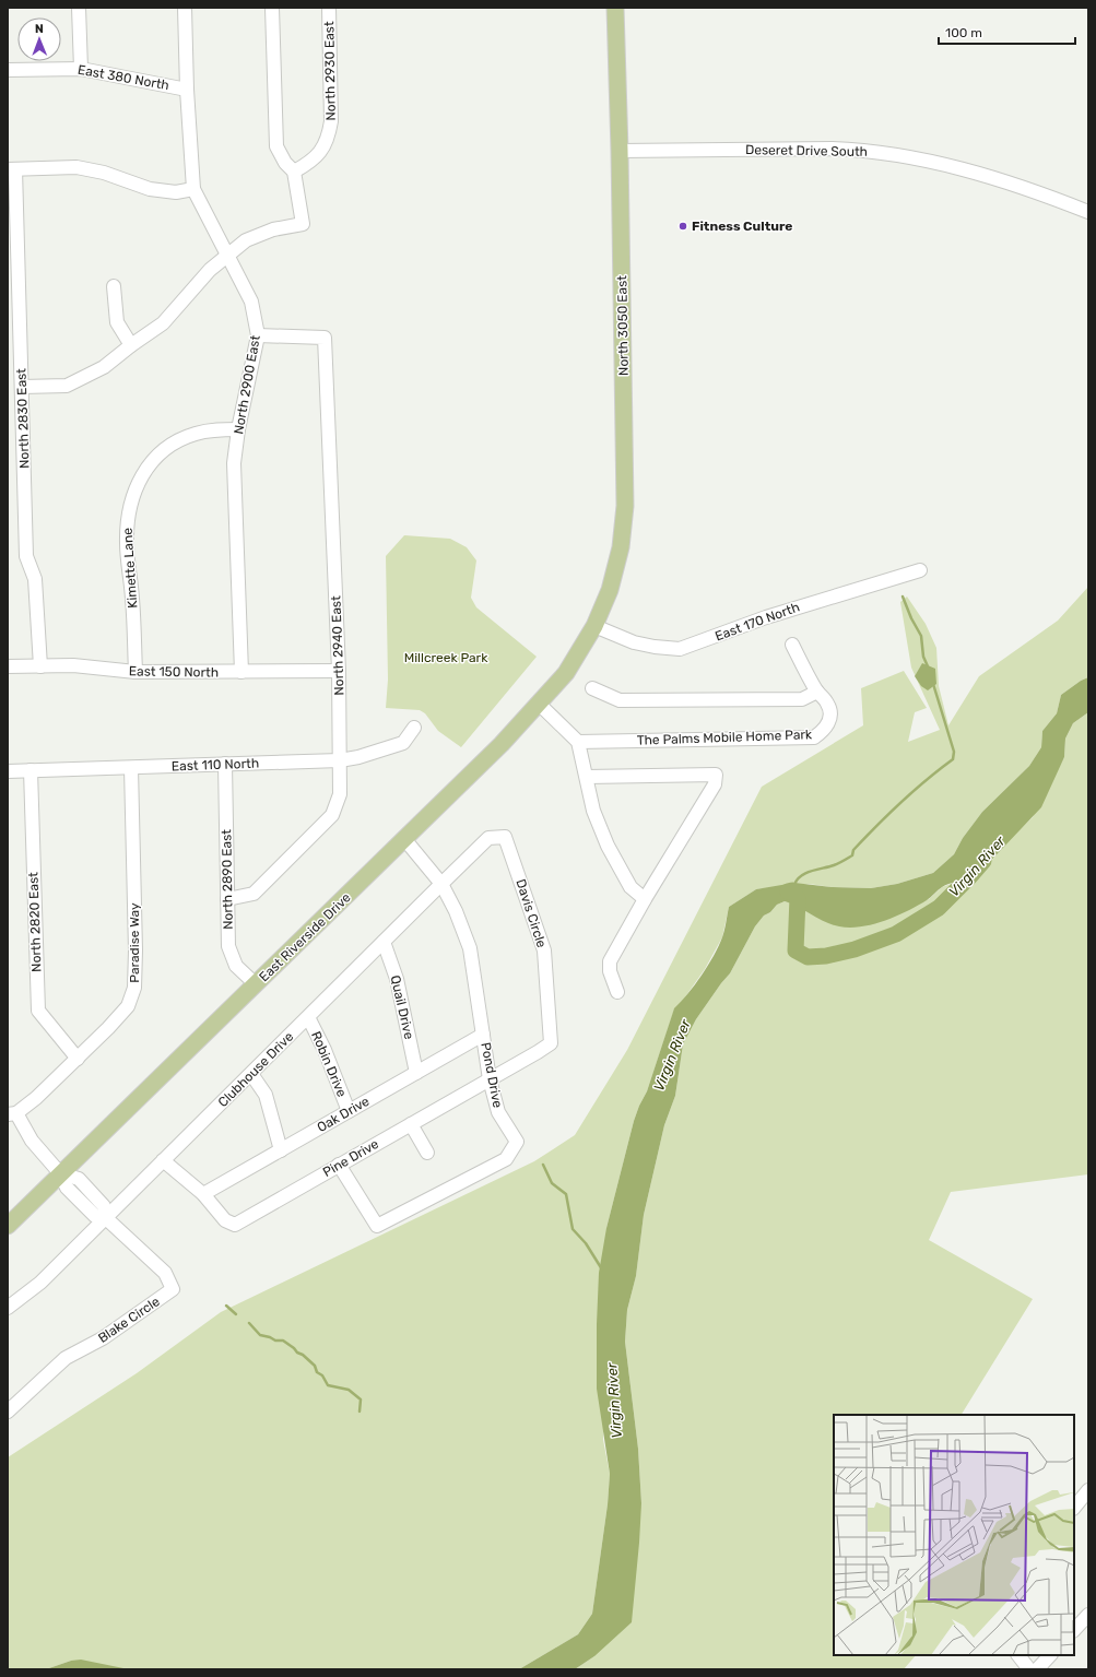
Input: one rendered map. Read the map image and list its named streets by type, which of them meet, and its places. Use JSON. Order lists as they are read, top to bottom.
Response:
{
  "streets": {
    "main road": ["North 3050 East", "East Riverside Drive"],
    "street": [
      "North 2930 East",
      "East 380 North",
      "Deseret Drive South",
      "North 2900 East",
      "North 2830 East",
      "Kimette Lane",
      "East 170 North",
      "North 2940 East",
      "East 150 North",
      "The Palms Mobile Home Park",
      "East 110 North",
      "North 2890 East",
      "Davis Circle",
      "North 2820 East",
      "Paradise Way",
      "Quail Drive",
      "Robin Drive",
      "Clubhouse Drive",
      "Pond Drive",
      "Oak Drive",
      "Pine Drive",
      "Blake Circle"
    ]
  },
  "crossings": [
    ["East 380 North", "North 2900 East"],
    ["Deseret Drive South", "North 3050 East"],
    ["North 3050 East", "East 170 North"],
    ["North 3050 East", "East Riverside Drive"],
    ["North 2900 East", "Kimette Lane"],
    ["North 2900 East", "North 2940 East"],
    ["North 2900 East", "East 150 North"],
    ["North 2830 East", "East 150 North"],
    ["Kimette Lane", "East 150 North"],
    ["East 170 North", "East Riverside Drive"],
    ["North 2940 East", "East 150 North"],
    ["North 2940 East", "East 110 North"],
    ["North 2940 East", "North 2890 East"],
    ["East 110 North", "North 2890 East"],
    ["East 110 North", "North 2820 East"],
    ["East 110 North", "Paradise Way"],
    ["North 2890 East", "East Riverside Drive"],
    ["Davis Circle", "Clubhouse Drive"],
    ["Davis Circle", "Pine Drive"],
    ["North 2820 East", "Paradise Way"],
    ["East Riverside Drive", "Pond Drive"],
    ["Quail Drive", "Clubhouse Drive"],
    ["Quail Drive", "Oak Drive"],
    ["Robin Drive", "Clubhouse Drive"],
    ["Robin Drive", "Oak Drive"],
    ["Clubhouse Drive", "Pond Drive"],
    ["Clubhouse Drive", "Pine Drive"],
    ["Clubhouse Drive", "Blake Circle"],
    ["Pond Drive", "Oak Drive"],
    ["Pond Drive", "Pine Drive"],
    ["Oak Drive", "Pine Drive"]
  ],
  "water": ["Virgin River"],
  "parks": ["Millcreek Park"],
  "places": ["Fitness Culture"],
  "scale_bar": "100 m",
  "north": "top"
}
